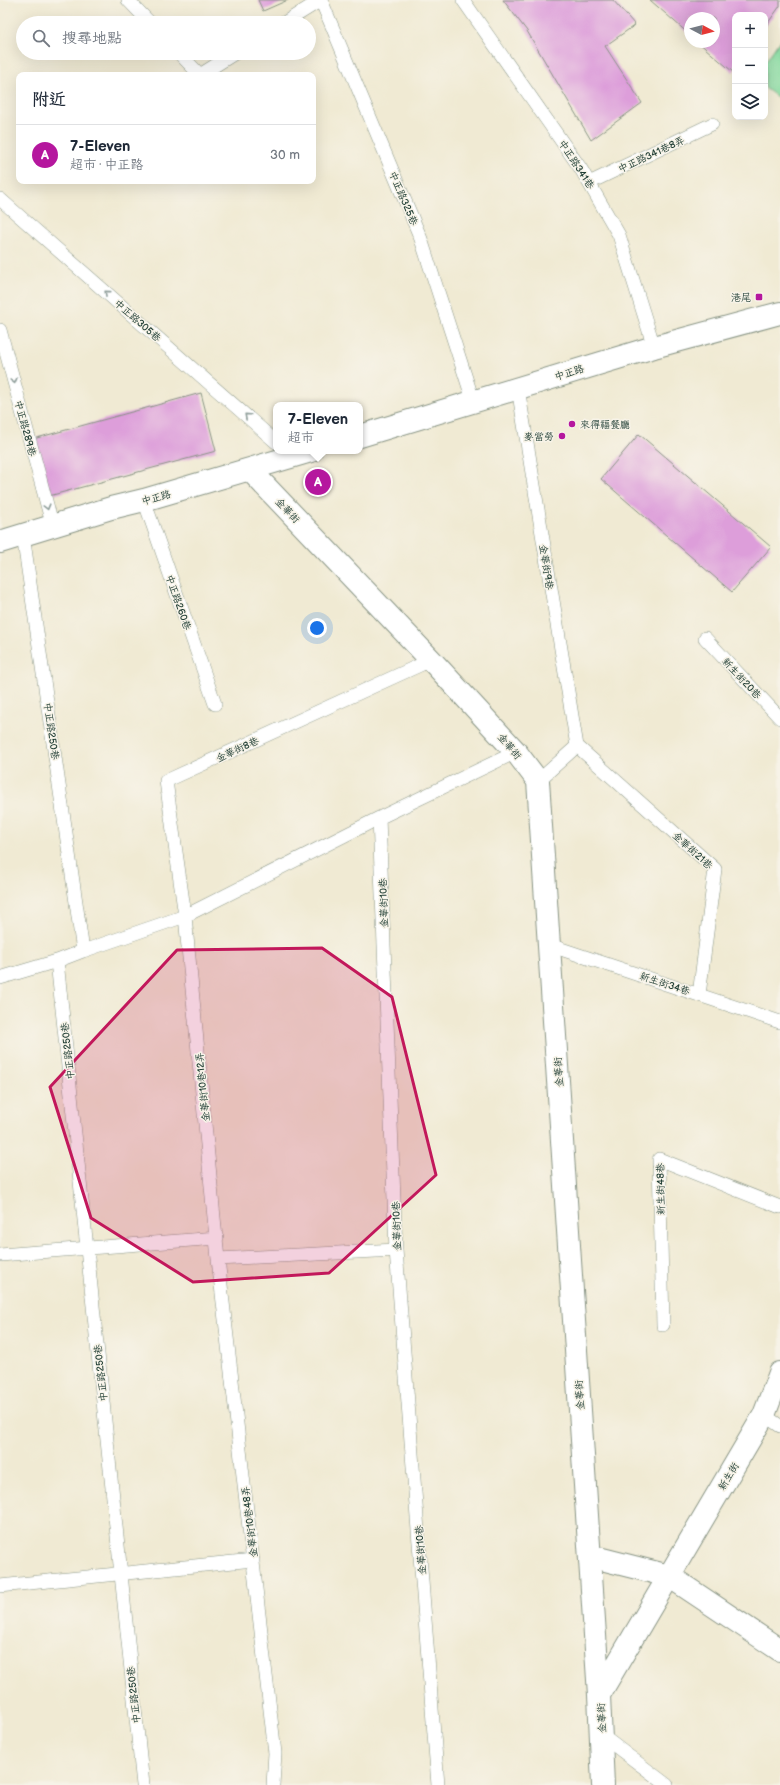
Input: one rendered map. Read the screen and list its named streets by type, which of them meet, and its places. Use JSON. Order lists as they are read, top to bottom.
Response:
{
  "streets": {
    "street": ["中正路", "金華街", "新生街"],
    "lane": [
      "中正路341巷8弄",
      "中正路341巷",
      "中正路325巷",
      "中正路305巷",
      "中正路289巷",
      "金華街9巷",
      "中正路260巷",
      "新生街20巷",
      "中正路250巷",
      "金華街8巷",
      "金華街21巷",
      "金華街10巷",
      "新生街34巷",
      "金華街10巷12弄",
      "新生街48巷",
      "金華街10巷48弄"
    ]
  },
  "crossings": [
    ["中正路341巷8弄", "中正路341巷"],
    ["中正路341巷", "中正路"],
    ["中正路325巷", "中正路"],
    ["中正路", "中正路289巷"],
    ["中正路", "金華街"],
    ["中正路", "金華街9巷"],
    ["中正路", "中正路260巷"],
    ["中正路", "中正路250巷"],
    ["金華街", "金華街8巷"],
    ["金華街", "新生街34巷"],
    ["金華街", "新生街"],
    ["金華街9巷", "金華街21巷"],
    ["金華街8巷", "金華街10巷12弄"],
    ["金華街21巷", "新生街34巷"],
    ["金華街10巷12弄", "金華街10巷48弄"]
  ],
  "one_way": ["中正路305巷", "中正路289巷"],
  "places": {
    "transit": ["港尾"],
    "other": ["來得福餐廳", "麥當勞"]
  },
  "north": "right",
  "page": {
    "map_buttons": ["+", "−"],
    "search": "搜尋地點",
    "heading": "附近",
    "list": [
      {
        "mark": "A",
        "name": "7-Eleven",
        "note": "超市 · 中正路",
        "value": "30 m"
      }
    ],
    "popup": ["7-Eleven", "超市"],
    "pins": "A"
  }
}
